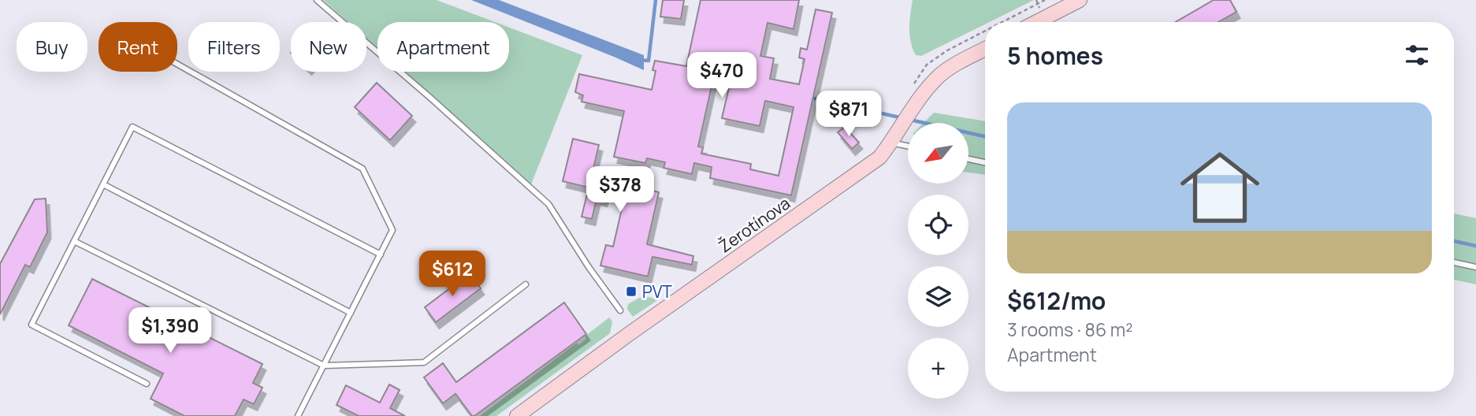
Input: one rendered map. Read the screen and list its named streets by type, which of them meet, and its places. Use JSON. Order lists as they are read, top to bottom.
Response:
{
  "streets": {
    "street": ["Žerotínova"]
  },
  "places": {
    "transit": ["PVT"]
  },
  "north": "bottom left",
  "page": {
    "chip": [
      "Buy",
      "Rent",
      "Filters",
      "New",
      "Apartment"
    ],
    "heading": "5 homes",
    "price": [
      "$470",
      "$871",
      "$378",
      "$612",
      "$1,390"
    ],
    "list": [
      {
        "name": "$612/mo",
        "note": "3 rooms · 86 m² · Apartment"
      }
    ],
    "map_buttons": "+"
  }
}
